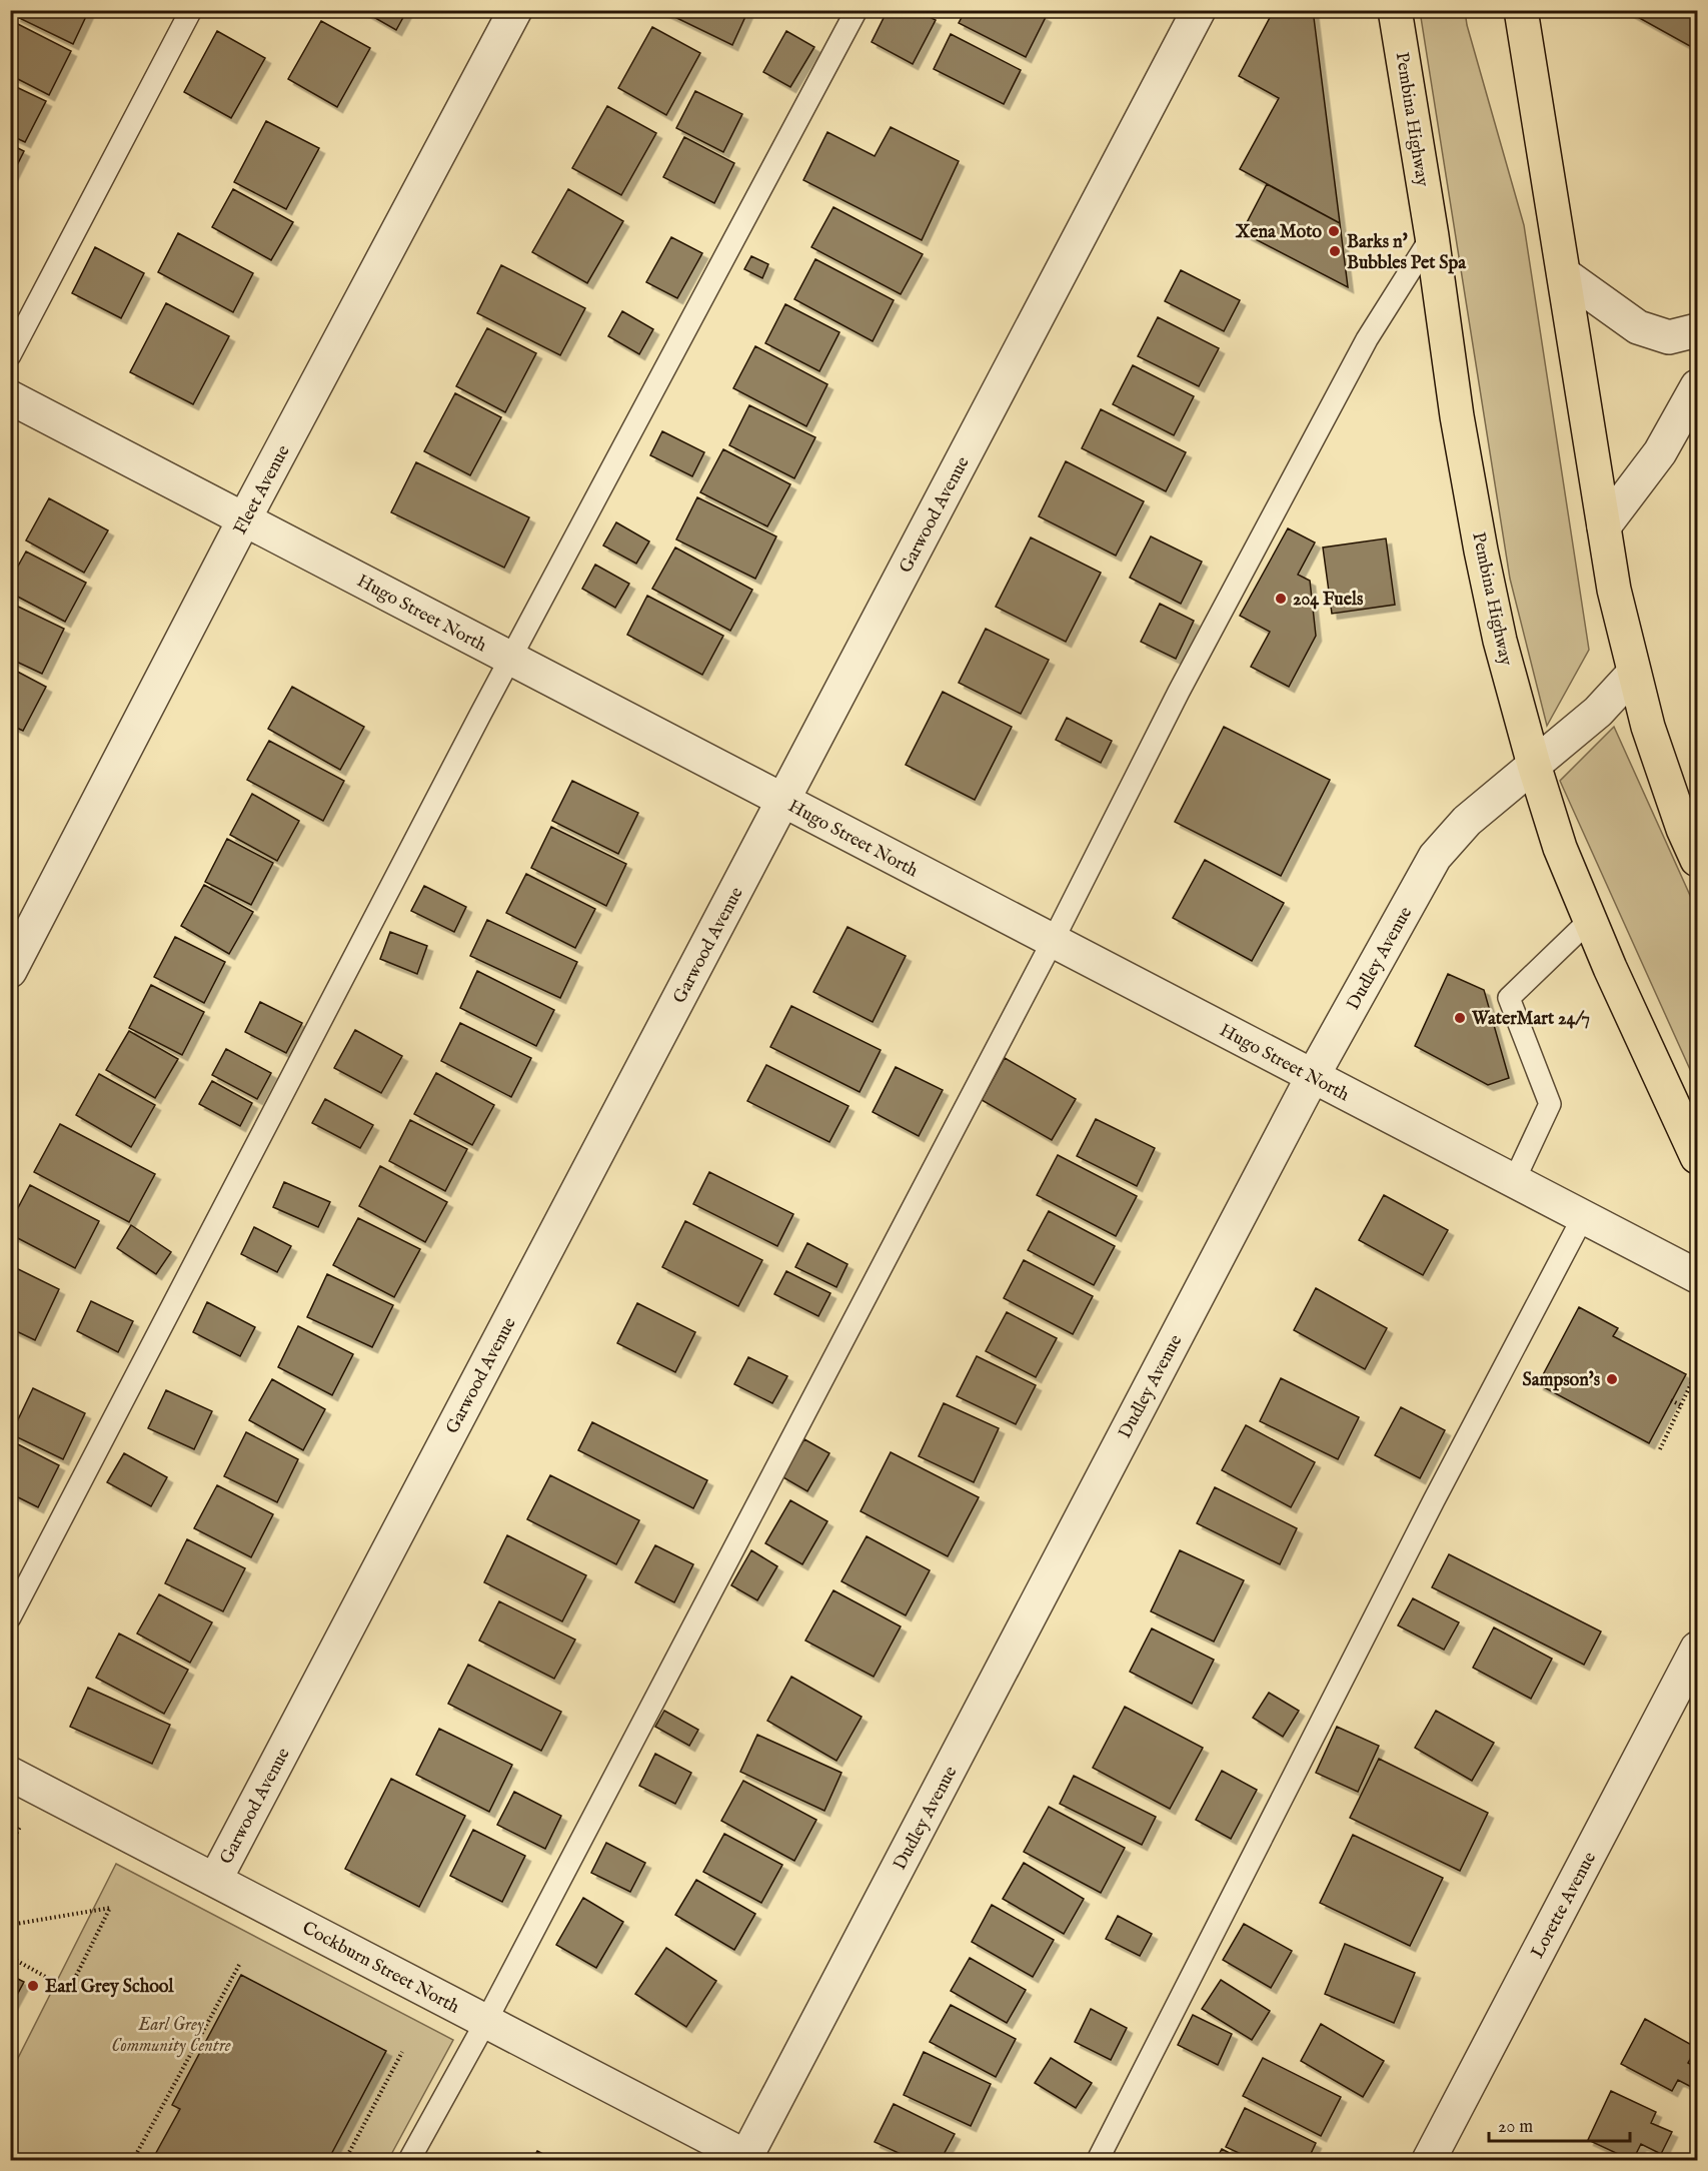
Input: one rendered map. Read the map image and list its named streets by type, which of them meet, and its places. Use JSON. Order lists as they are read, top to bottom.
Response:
{
  "streets": {
    "main road": ["Pembina Highway"],
    "street": [
      "Fleet Avenue",
      "Garwood Avenue",
      "Hugo Street North",
      "Dudley Avenue",
      "Lorette Avenue",
      "Cockburn Street North"
    ]
  },
  "crossings": [
    ["Pembina Highway", "Dudley Avenue"],
    ["Fleet Avenue", "Hugo Street North"],
    ["Garwood Avenue", "Hugo Street North"],
    ["Garwood Avenue", "Cockburn Street North"],
    ["Hugo Street North", "Dudley Avenue"],
    ["Dudley Avenue", "Cockburn Street North"]
  ],
  "parks": ["Earl Grey Community Centre"],
  "places": [
    "Xena Moto",
    "Barks n' Bubbles Pet Spa",
    "204 Fuels",
    "WaterMart 24/7",
    "Sampson's",
    "Earl Grey School"
  ],
  "scale_bar": "20 m"
}
